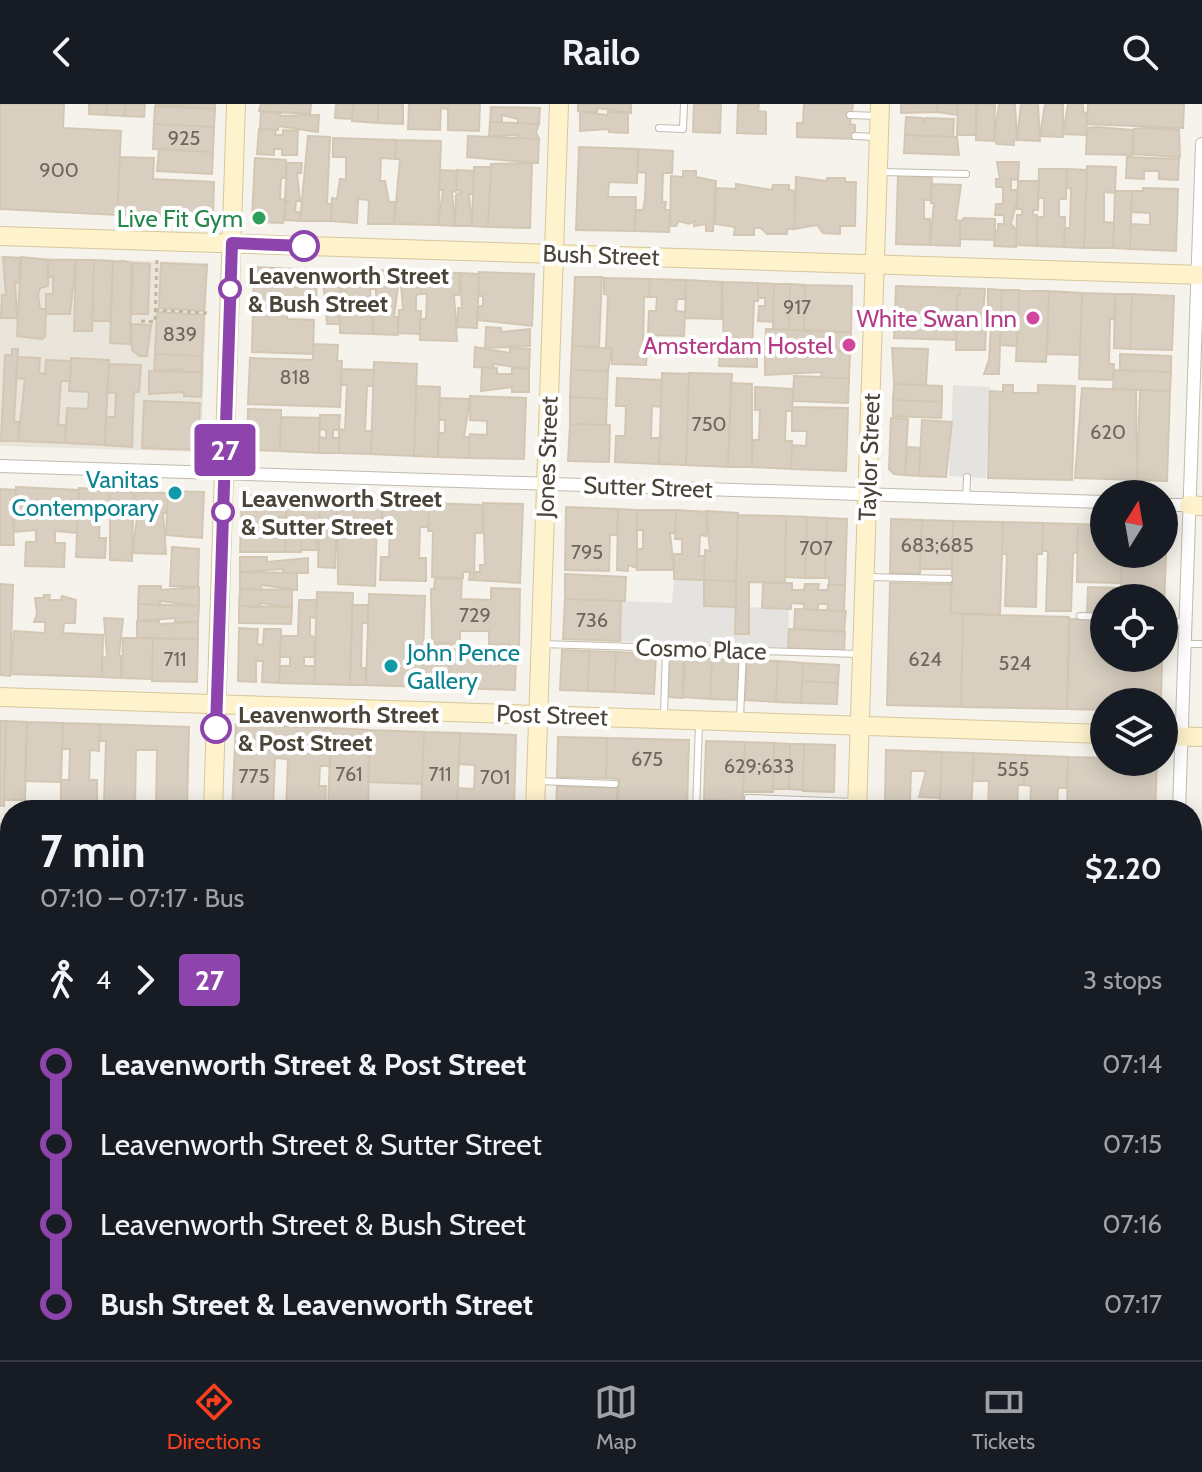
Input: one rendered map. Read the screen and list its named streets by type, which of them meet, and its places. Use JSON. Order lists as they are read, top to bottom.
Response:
{
  "streets": {
    "main road": [
      "Bush Street",
      "Jones Street",
      "Taylor Street",
      "Post Street"
    ],
    "street": ["Sutter Street"],
    "lane": ["Cosmo Place"]
  },
  "crossings": [
    ["Bush Street", "Jones Street"],
    ["Bush Street", "Taylor Street"],
    ["Jones Street", "Sutter Street"],
    ["Jones Street", "Cosmo Place"],
    ["Jones Street", "Post Street"],
    ["Taylor Street", "Sutter Street"],
    ["Taylor Street", "Cosmo Place"],
    ["Taylor Street", "Post Street"]
  ],
  "places": [
    "Live Fit Gym",
    "Leavenworth Street & Bush Street",
    "White Swan Inn",
    "Amsterdam Hostel",
    "Vanitas Contemporary",
    "Leavenworth Street & Sutter Street",
    "John Pence Gallery",
    "Leavenworth Street & Post Street"
  ],
  "lines": ["bus line 27"],
  "house_numbers": [
    "925",
    "900",
    "917",
    "839",
    "818",
    "750",
    "620",
    "683;685",
    "707",
    "795",
    "729",
    "736",
    "711",
    "624",
    "524",
    "675",
    "629;633",
    "555",
    "761",
    "711",
    "775",
    "701"
  ],
  "north": "top",
  "page": {
    "header": "Railo",
    "on_map": "27",
    "heading": ["7 min", "07:10 – 07:17 · Bus", "$2.20"],
    "legs": ["4", "27", "3 stops"],
    "list": [
      {
        "name": "Leavenworth Street & Post Street",
        "value": "07:14"
      },
      {
        "name": "Leavenworth Street & Sutter Street",
        "value": "07:15"
      },
      {
        "name": "Leavenworth Street & Bush Street",
        "value": "07:16"
      },
      {
        "name": "Bush Street & Leavenworth Street",
        "value": "07:17"
      }
    ],
    "tabs": ["Directions", "Map", "Tickets"]
  }
}
